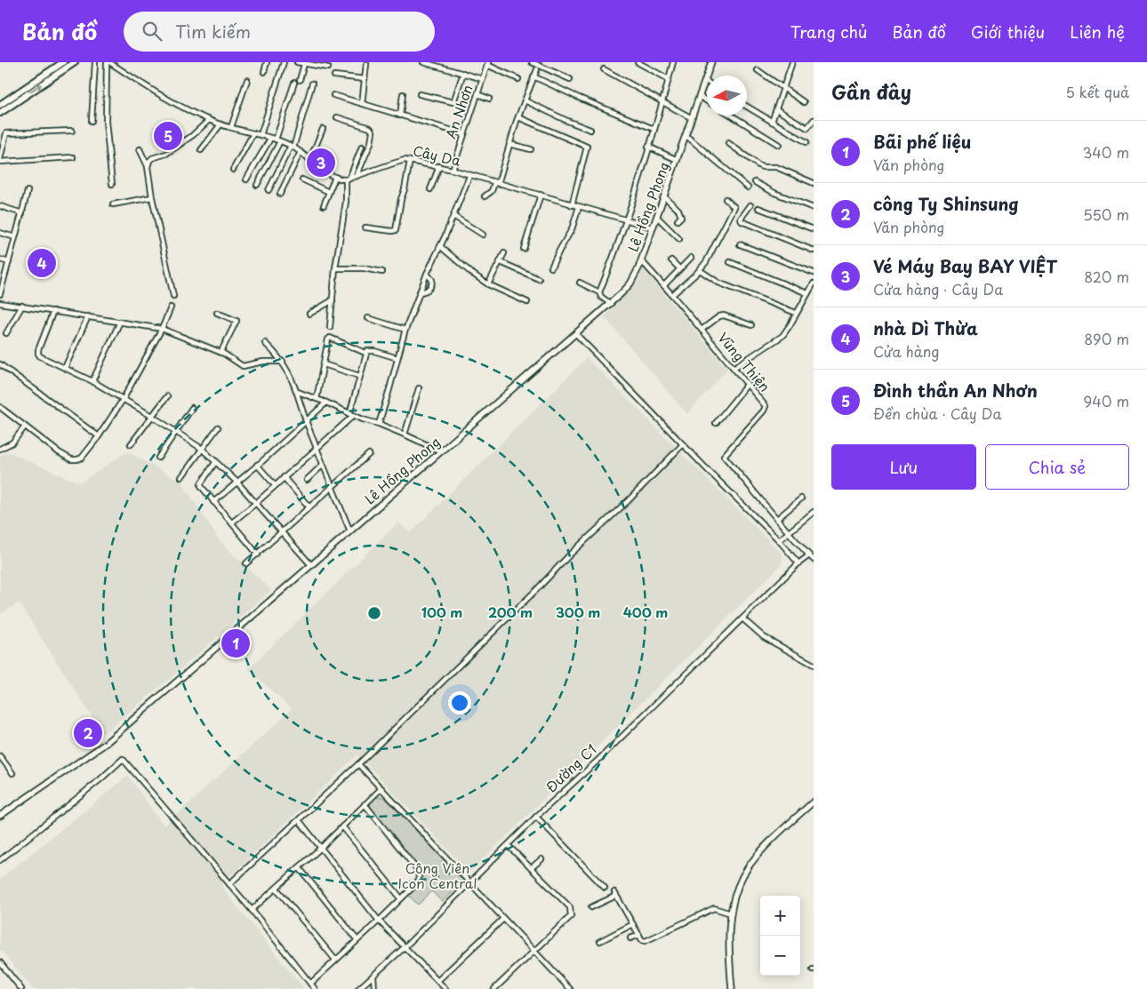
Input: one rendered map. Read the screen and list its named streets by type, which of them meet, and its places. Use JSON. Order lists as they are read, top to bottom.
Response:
{
  "streets": {
    "main road": ["Lê Hồng Phong"],
    "street": [
      "An Nhơn",
      "Cây Da",
      "Vũng Thiện",
      "Đường C1"
    ]
  },
  "crossings": [
    ["An Nhơn", "Cây Da"],
    ["Cây Da", "Lê Hồng Phong"],
    ["Lê Hồng Phong", "Vũng Thiện"],
    ["Vũng Thiện", "Đường C1"]
  ],
  "parks": ["Công Viên Icon Central"],
  "north": "left",
  "page": {
    "header": "Bản đồ",
    "search": "Tìm kiếm",
    "nav": [
      "Trang chủ",
      "Bản đồ",
      "Giới thiệu",
      "Liên hệ"
    ],
    "heading": ["Gần đây", "5 kết quả"],
    "pins": [
      "5",
      "3",
      "4",
      "1",
      "2"
    ],
    "list": [
      {
        "mark": "1",
        "name": "Bãi phế liệu",
        "note": "Văn phòng",
        "value": "340 m"
      },
      {
        "mark": "2",
        "name": "công Ty Shinsung",
        "note": "Văn phòng",
        "value": "550 m"
      },
      {
        "mark": "3",
        "name": "Vé Máy Bay BAY VIỆT",
        "note": "Cửa hàng · Cây Da",
        "value": "820 m"
      },
      {
        "mark": "4",
        "name": "nhà Dì Thừa",
        "note": "Cửa hàng",
        "value": "890 m"
      },
      {
        "mark": "5",
        "name": "Đình thần An Nhơn",
        "note": "Đền chùa · Cây Da",
        "value": "940 m"
      }
    ],
    "buttons": ["Lưu", "Chia sẻ"],
    "map_buttons": ["+", "−"]
  },
  "rings": [
    "100 m",
    "200 m",
    "300 m",
    "400 m"
  ]
}
